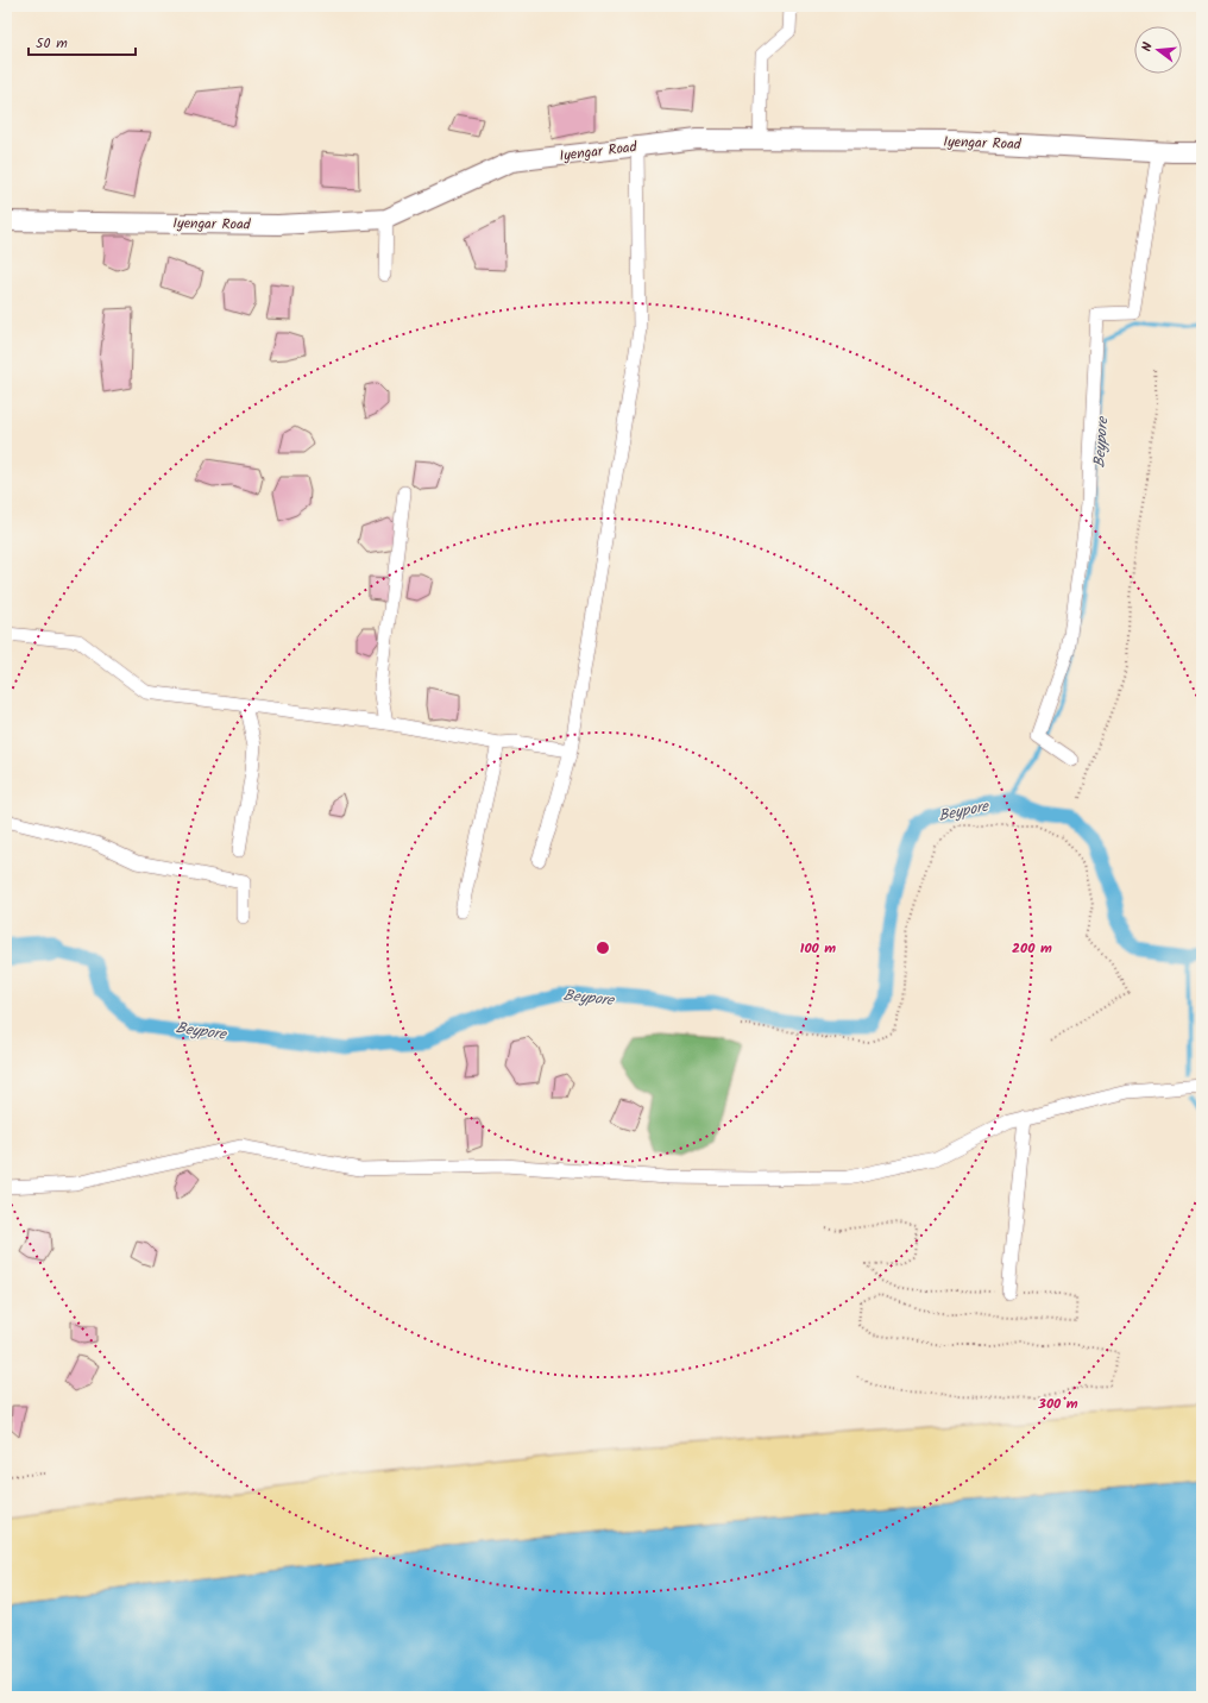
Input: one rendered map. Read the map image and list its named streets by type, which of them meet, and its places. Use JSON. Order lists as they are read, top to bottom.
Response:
{
  "streets": {
    "main road": ["Iyengar Road"]
  },
  "water": ["Beypore"],
  "scale_bar": "50 m",
  "north": "left",
  "rings": ["100 m", "200 m", "300 m"]
}
